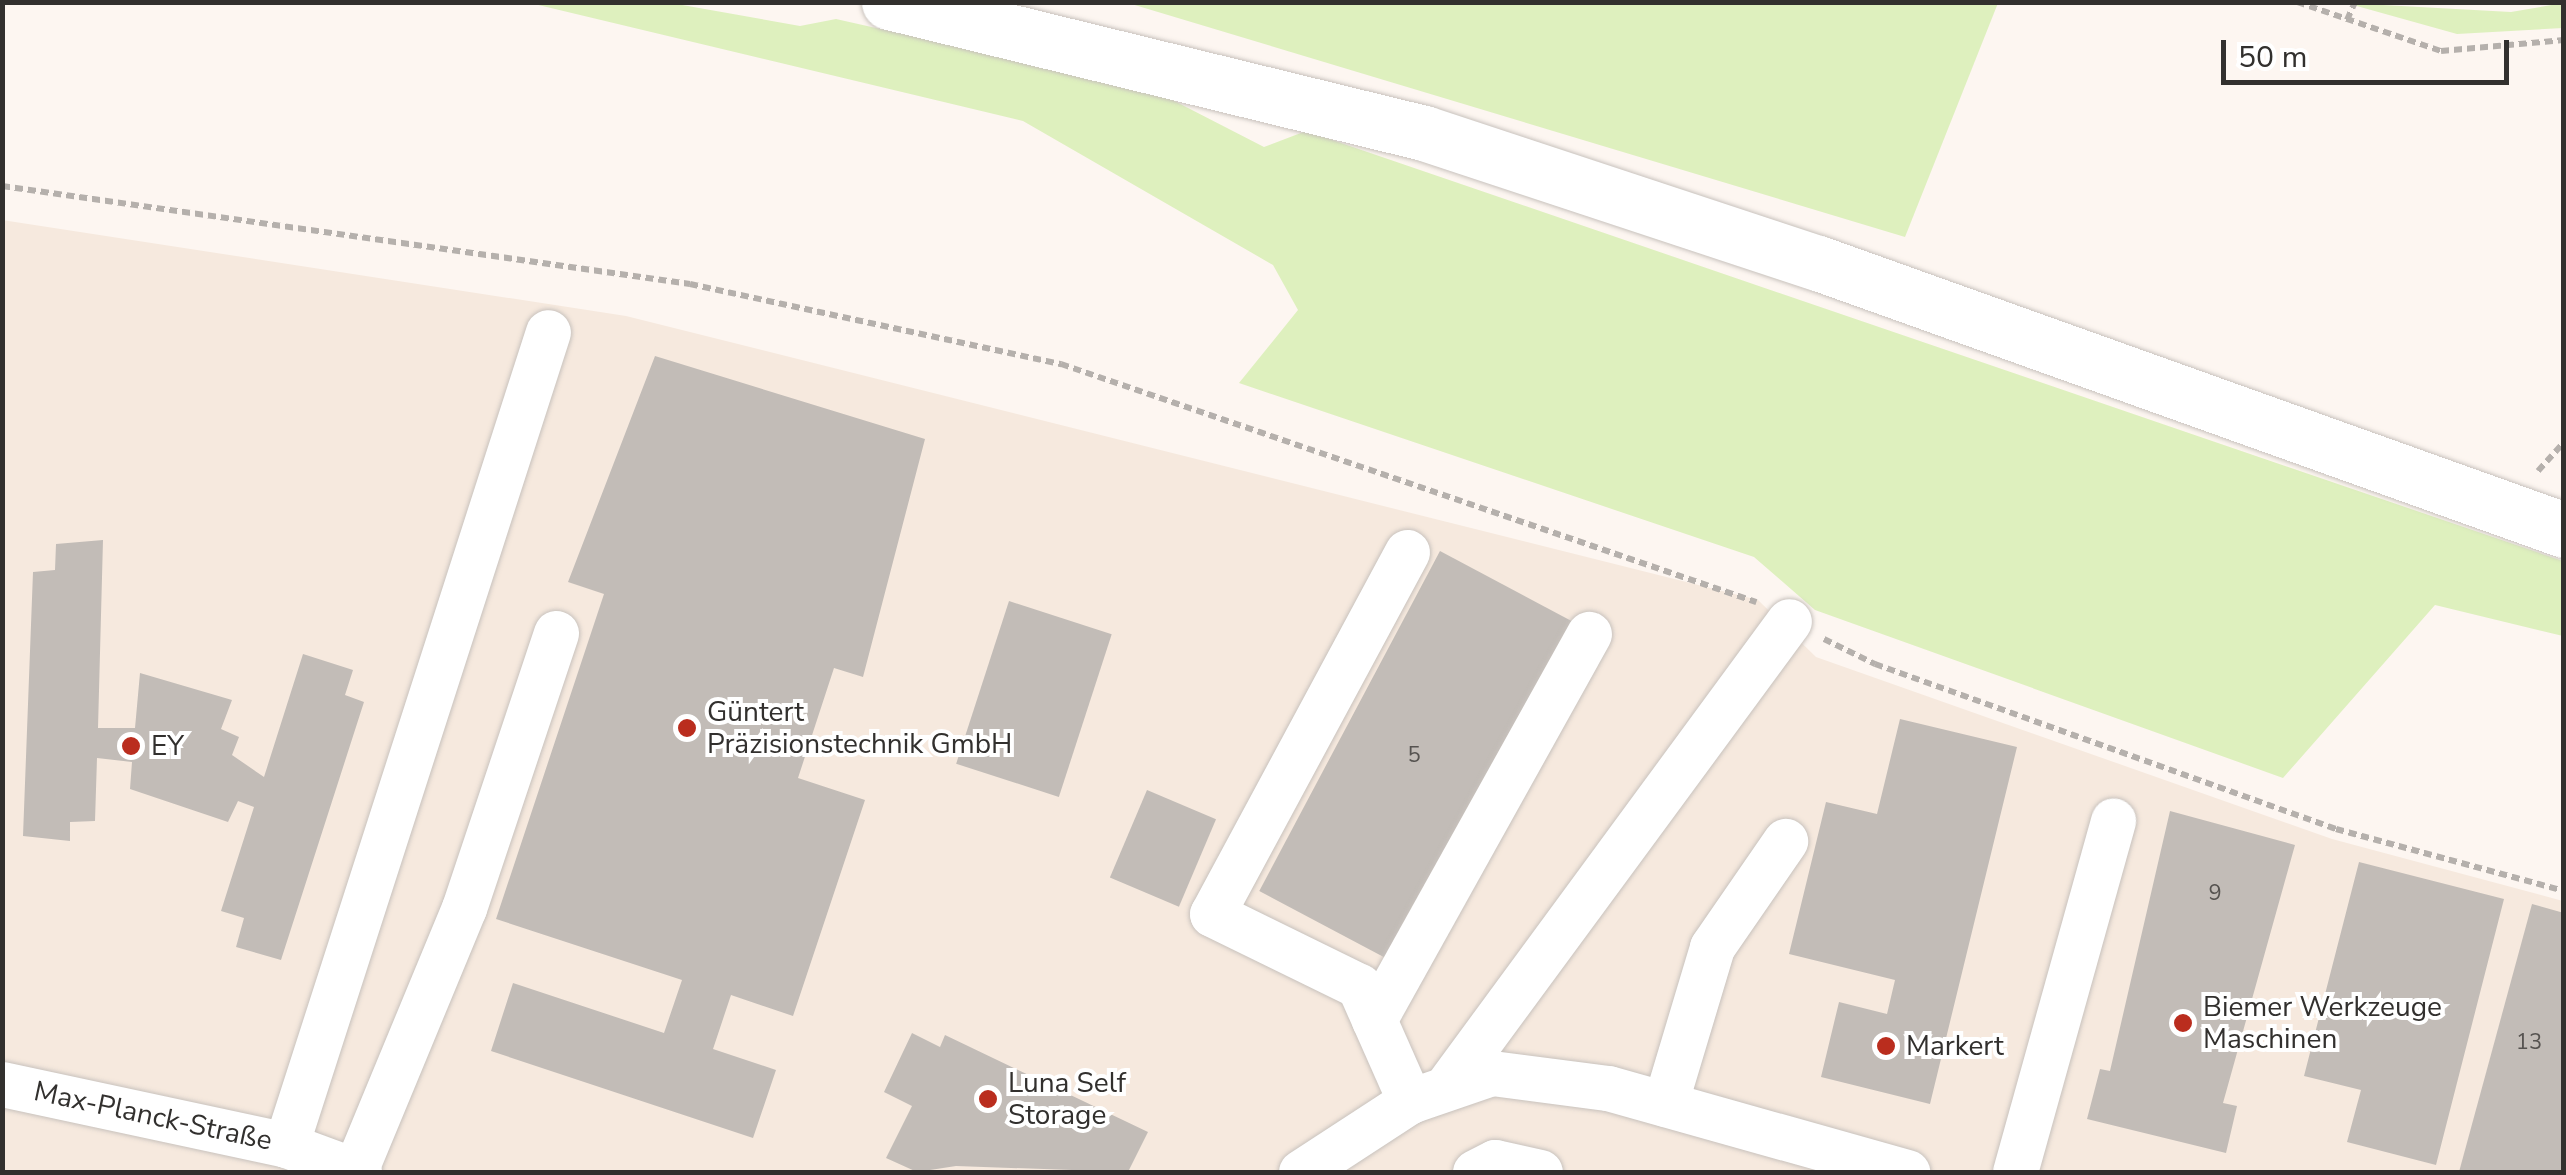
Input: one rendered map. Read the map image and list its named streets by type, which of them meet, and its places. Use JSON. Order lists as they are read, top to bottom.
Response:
{
  "streets": {
    "street": ["Max-Planck-Straße"]
  },
  "places": [
    "Güntert Präzisionstechnik GmbH",
    "EY",
    "Biemer Werkzeuge Maschinen",
    "Markert",
    "Luna Self Storage"
  ],
  "house_numbers": ["5", "9", "13"],
  "scale_bar": "50 m"
}
